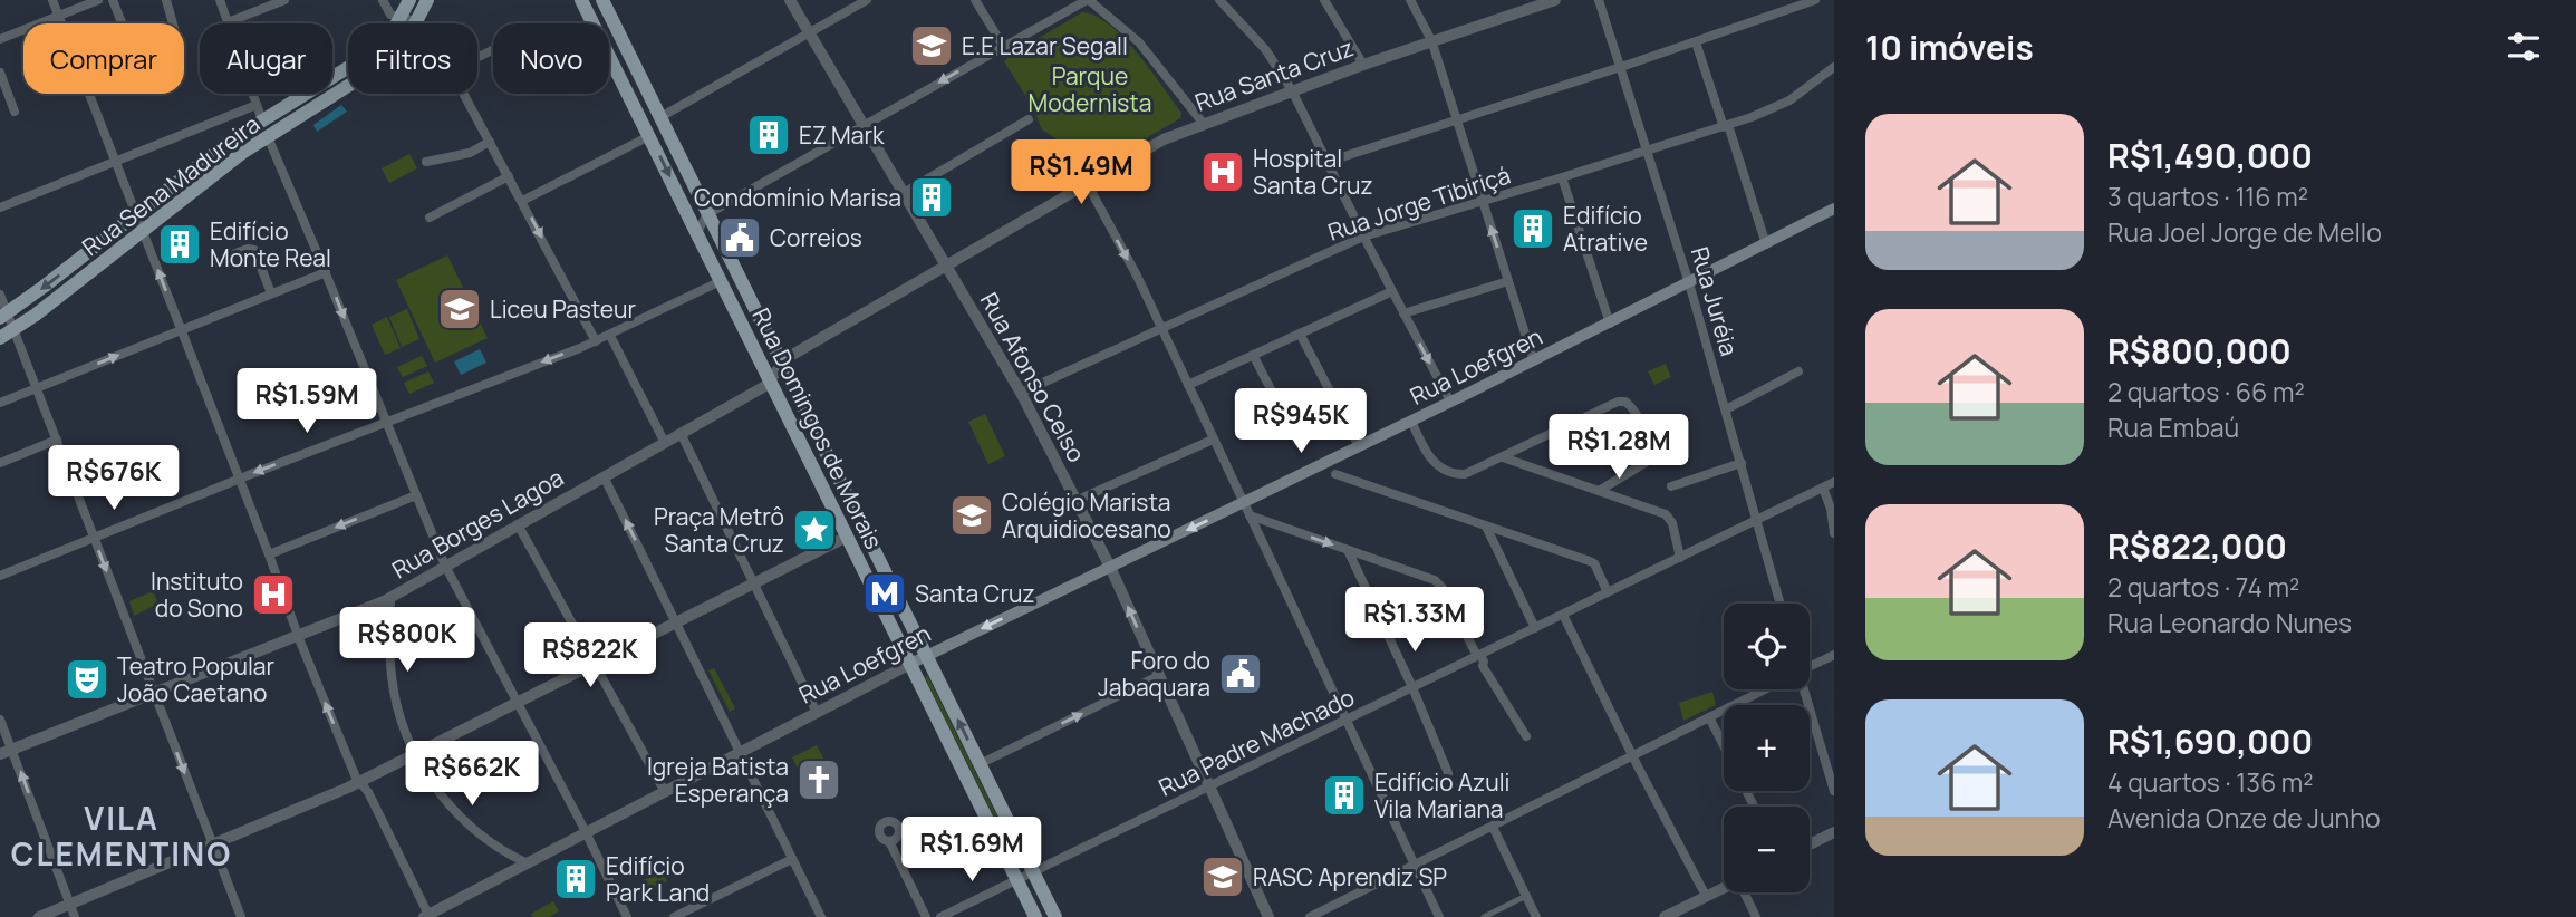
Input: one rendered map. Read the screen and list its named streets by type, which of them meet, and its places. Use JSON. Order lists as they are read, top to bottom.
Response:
{
  "streets": {
    "main road": ["Rua Sena Madureira", "Rua Loefgren", "Rua Domingos de Morais"],
    "street": [
      "Rua Santa Cruz",
      "Rua Jorge Tibiriçá",
      "Rua Juréia",
      "Rua Afonso Celso",
      "Rua Borges Lagoa",
      "Rua Padre Machado"
    ]
  },
  "crossings": [
    ["Rua Santa Cruz", "Rua Afonso Celso"],
    ["Rua Santa Cruz", "Rua Domingos de Morais"],
    ["Rua Santa Cruz", "Rua Borges Lagoa"],
    ["Rua Jorge Tibiriçá", "Rua Juréia"],
    ["Rua Jorge Tibiriçá", "Rua Afonso Celso"],
    ["Rua Juréia", "Rua Loefgren"],
    ["Rua Juréia", "Rua Padre Machado"],
    ["Rua Loefgren", "Rua Afonso Celso"],
    ["Rua Loefgren", "Rua Domingos de Morais"],
    ["Rua Afonso Celso", "Rua Padre Machado"],
    ["Rua Domingos de Morais", "Rua Borges Lagoa"],
    ["Rua Domingos de Morais", "Rua Padre Machado"]
  ],
  "districts": ["VILA CLEMENTINO"],
  "parks": ["Parque Modernista"],
  "places": {
    "school or university": [
      "E.E Lazar Segall",
      "Liceu Pasteur",
      "Colégio Marista Arquidiocesano",
      "RASC Aprendiz SP"
    ],
    "building": [
      "EZ Mark",
      "Condomínio Marisa",
      "Edifício Atrative",
      "Edifício Monte Real",
      "Edifício Azuli Vila Mariana",
      "Edifício Park Land"
    ],
    "hospital": ["Hospital Santa Cruz", "Instituto do Sono"],
    "public building": ["Correios", "Foro do Jabaquara"],
    "place": ["Praça Metrô Santa Cruz"],
    "metro station": ["Santa Cruz"],
    "theatre": ["Teatro Popular João Caetano"],
    "church": ["Igreja Batista Esperança"]
  },
  "page": {
    "heading": "10 imóveis",
    "chip": [
      "Comprar",
      "Alugar",
      "Filtros",
      "Novo"
    ],
    "list": [
      {
        "name": "R$1,490,000",
        "note": "3 quartos · 116 m² · Rua Joel Jorge de Mello"
      },
      {
        "name": "R$800,000",
        "note": "2 quartos · 66 m² · Rua Embaú"
      },
      {
        "name": "R$822,000",
        "note": "2 quartos · 74 m² · Rua Leonardo Nunes"
      },
      {
        "name": "R$1,690,000",
        "note": "4 quartos · 136 m² · Avenida Onze de Junho"
      }
    ],
    "price": [
      "R$1.49M",
      "R$1.59M",
      "R$945K",
      "R$1.28M",
      "R$676K",
      "R$1.33M",
      "R$800K",
      "R$822K",
      "R$662K",
      "R$1.69M"
    ],
    "map_buttons": ["+", "−"]
  }
}
